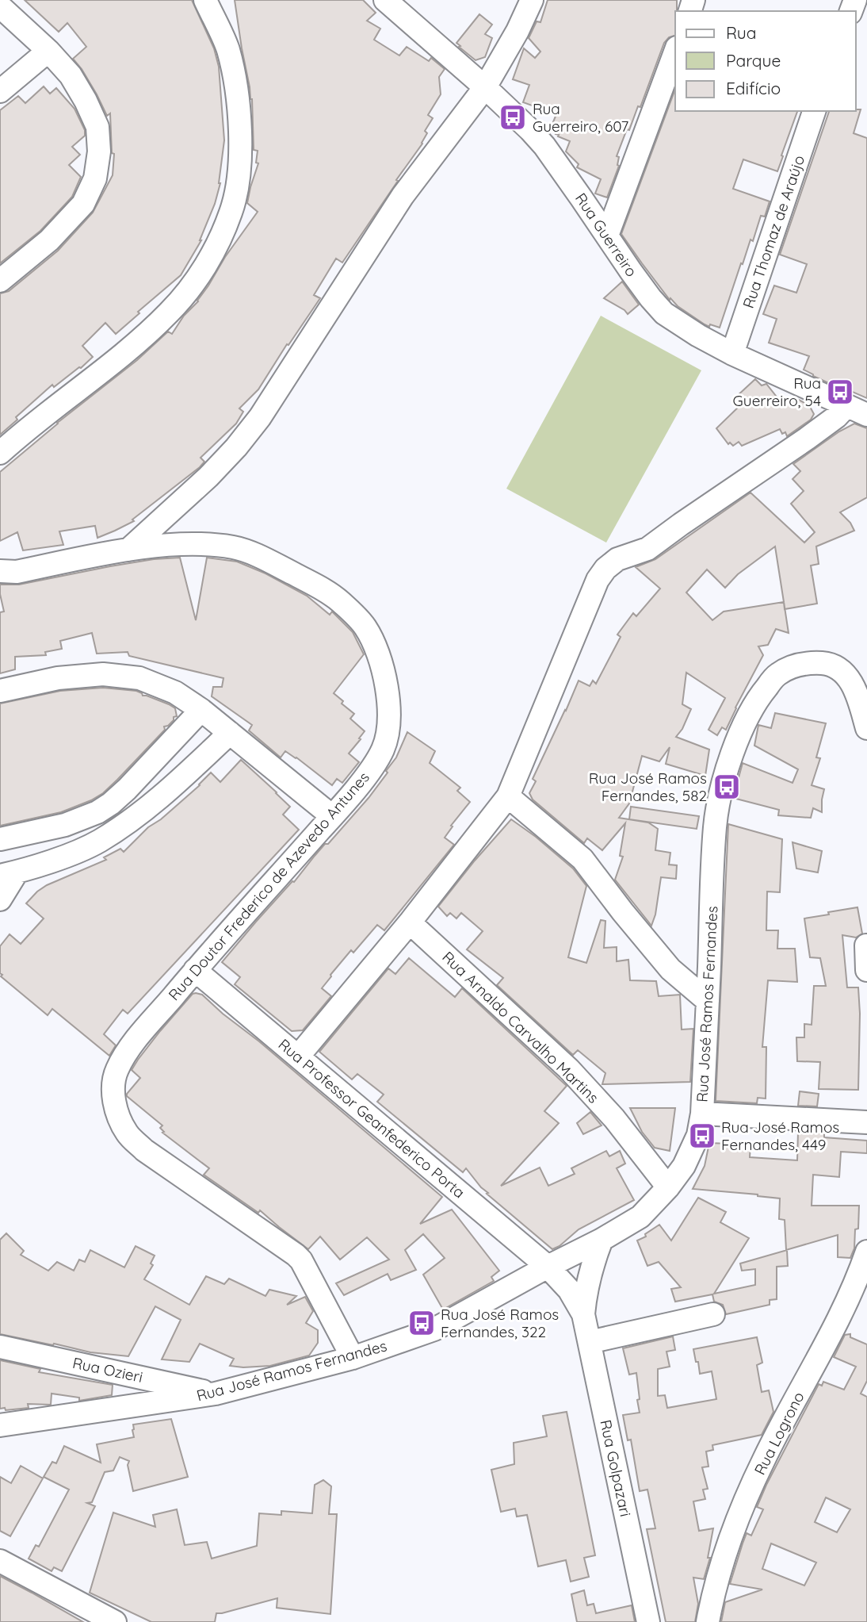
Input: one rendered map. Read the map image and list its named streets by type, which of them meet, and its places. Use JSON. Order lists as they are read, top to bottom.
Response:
{
  "streets": {
    "street": [
      "Rua Thomaz de Araújo",
      "Rua Guerreiro",
      "Rua Doutor Frederico de Azevedo Antunes",
      "Rua José Ramos Fernandes",
      "Rua Arnaldo Carvalho Martins",
      "Rua Professor Geanfederico Porta",
      "Rua Ozieri",
      "Rua Logrono",
      "Rua Golpazari"
    ]
  },
  "crossings": [
    ["Rua Thomaz de Araújo", "Rua Guerreiro"],
    ["Rua Doutor Frederico de Azevedo Antunes", "Rua José Ramos Fernandes"],
    ["Rua Doutor Frederico de Azevedo Antunes", "Rua Professor Geanfederico Porta"],
    ["Rua José Ramos Fernandes", "Rua Arnaldo Carvalho Martins"],
    ["Rua José Ramos Fernandes", "Rua Professor Geanfederico Porta"],
    ["Rua José Ramos Fernandes", "Rua Ozieri"],
    ["Rua José Ramos Fernandes", "Rua Golpazari"],
    ["Rua Professor Geanfederico Porta", "Rua Golpazari"]
  ],
  "places": {
    "bus stop": [
      "Rua Guerreiro, 607",
      "Rua Guerreiro, 54",
      "Rua José Ramos Fernandes, 582",
      "Rua José Ramos Fernandes, 449",
      "Rua José Ramos Fernandes, 322"
    ]
  },
  "legend": ["Rua", "Parque", "Edifício"]
}
